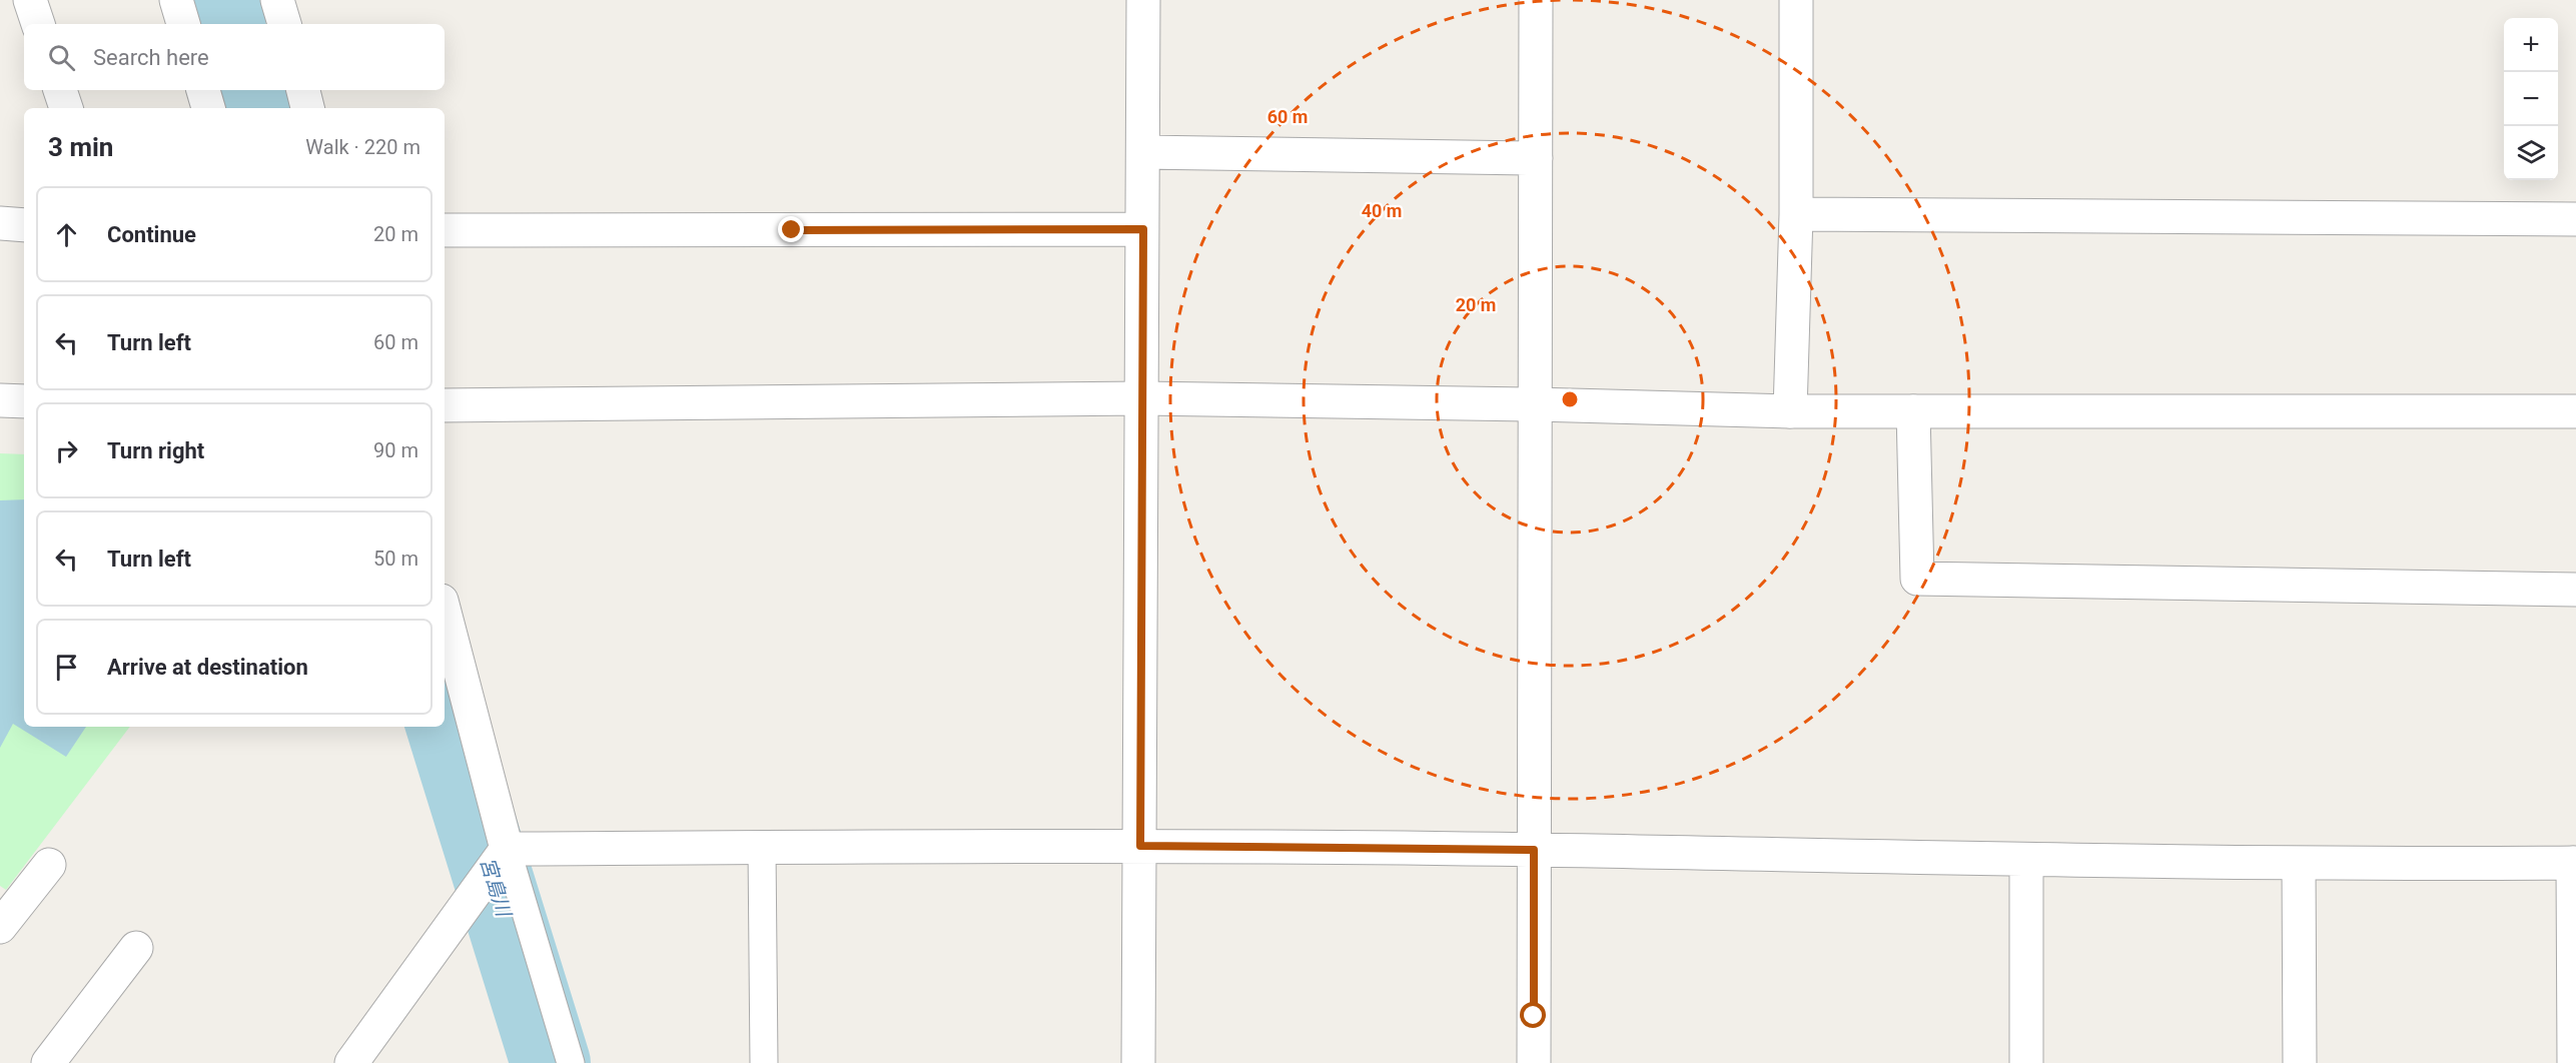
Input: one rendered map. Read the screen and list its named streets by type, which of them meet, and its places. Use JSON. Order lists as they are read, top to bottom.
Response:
{
  "water": ["宮島川"],
  "page": {
    "map_buttons": ["+", "−"],
    "search": "Search here",
    "heading": ["3 min", "Walk · 220 m"],
    "list": [
      ["Continue", "20 m"],
      ["Turn left", "60 m"],
      ["Turn right", "90 m"],
      ["Turn left", "50 m"],
      "Arrive at destination"
    ]
  },
  "rings": ["60 m", "40 m", "20 m"]
}
